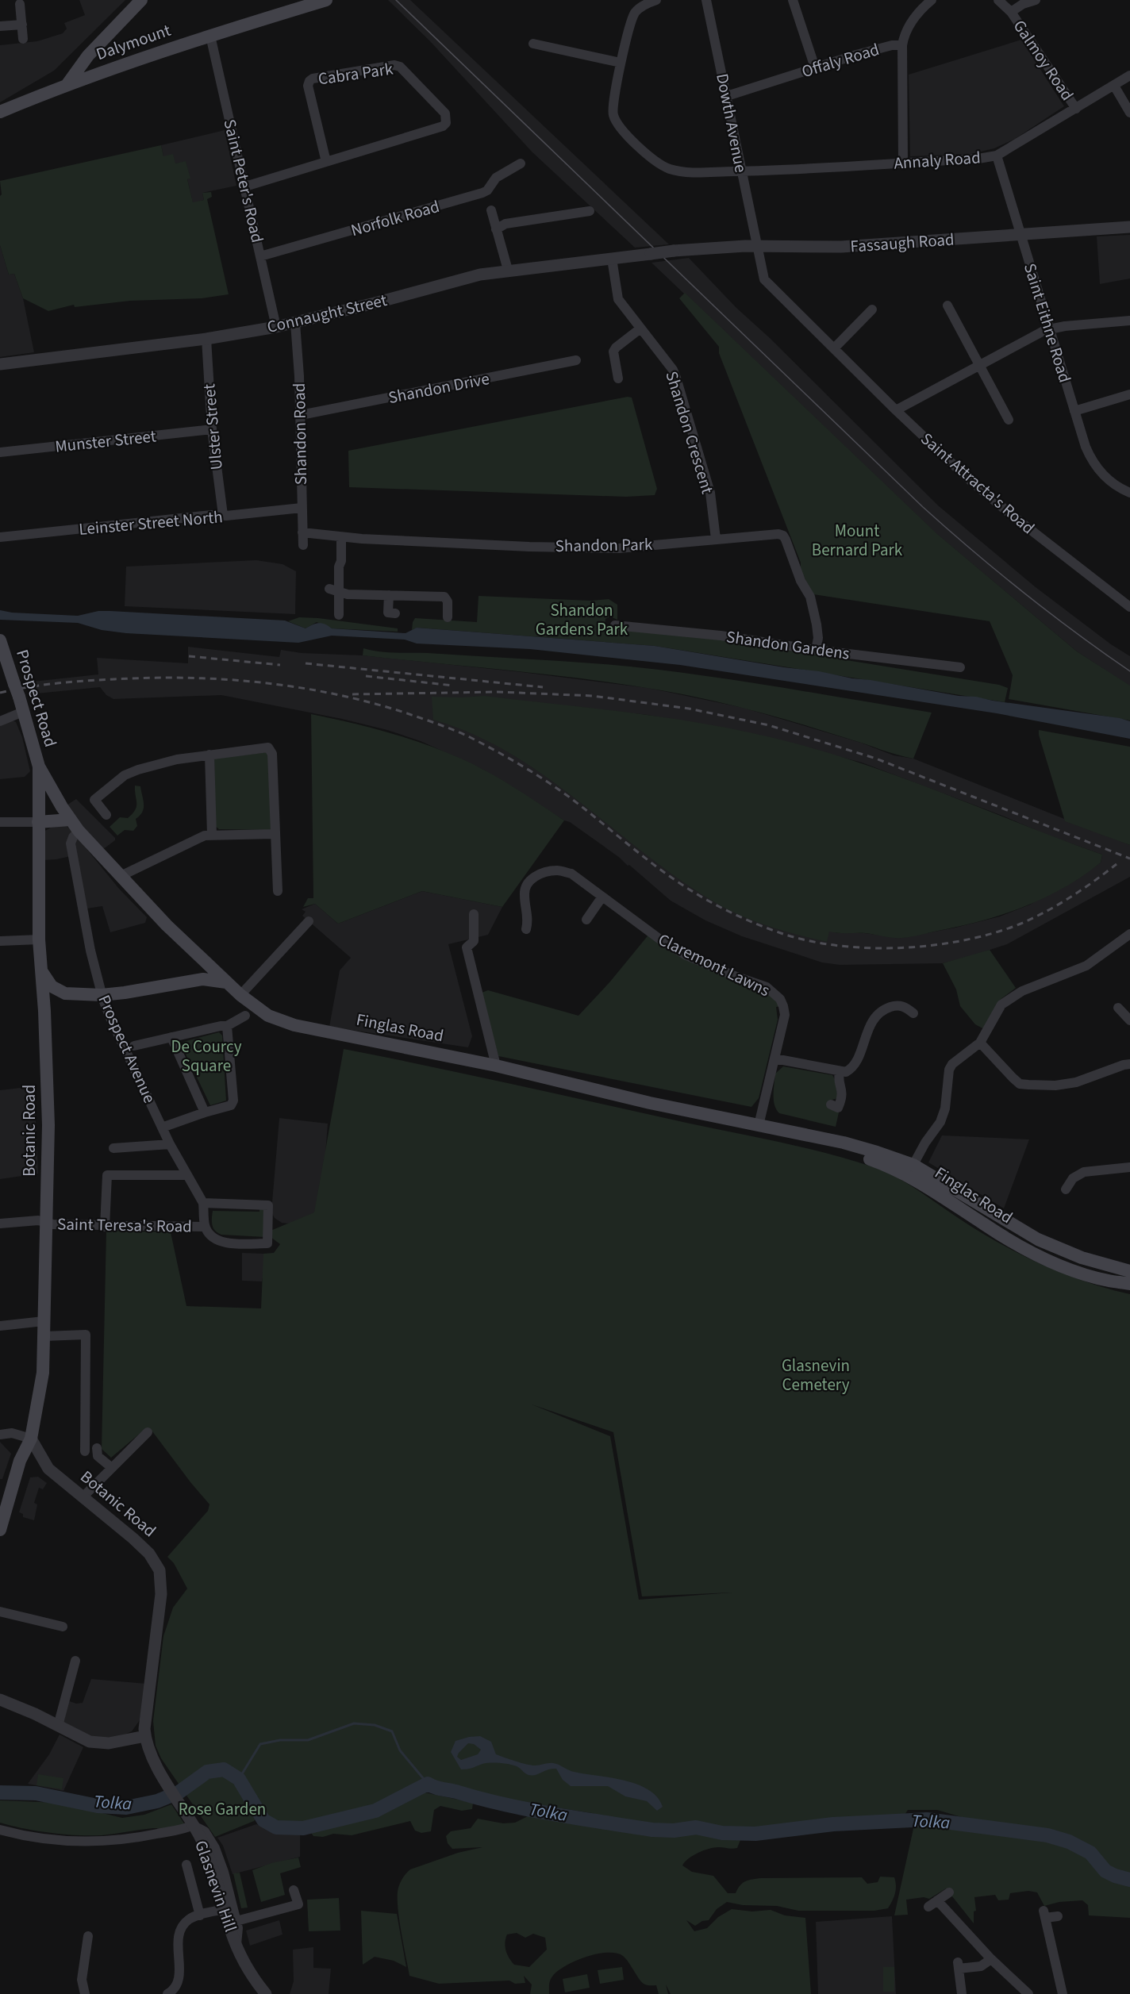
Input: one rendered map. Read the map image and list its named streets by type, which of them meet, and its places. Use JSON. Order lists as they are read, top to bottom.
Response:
{
  "streets": {
    "main road": [
      "Dalymount",
      "Prospect Road",
      "Finglas Road",
      "Botanic Road"
    ],
    "street": [
      "Offaly Road",
      "Galmoy Road",
      "Cabra Park",
      "Dowth Avenue",
      "Annaly Road",
      "Saint Peter's Road",
      "Norfolk Road",
      "Fassaugh Road",
      "Connaught Street",
      "Saint Eithne Road",
      "Shandon Drive",
      "Ulster Street",
      "Shandon Crescent",
      "Shandon Road",
      "Munster Street",
      "Saint Attracta's Road",
      "Leinster Street North",
      "Shandon Park",
      "Shandon Gardens",
      "Claremont Lawns",
      "Prospect Avenue",
      "Saint Teresa's Road",
      "Glasnevin Hill"
    ]
  },
  "crossings": [
    ["Dalymount", "Saint Peter's Road"],
    ["Offaly Road", "Dowth Avenue"],
    ["Galmoy Road", "Annaly Road"],
    ["Cabra Park", "Saint Peter's Road"],
    ["Dowth Avenue", "Annaly Road"],
    ["Dowth Avenue", "Fassaugh Road"],
    ["Dowth Avenue", "Saint Attracta's Road"],
    ["Annaly Road", "Saint Eithne Road"],
    ["Saint Peter's Road", "Norfolk Road"],
    ["Saint Peter's Road", "Connaught Street"],
    ["Fassaugh Road", "Connaught Street"],
    ["Fassaugh Road", "Saint Eithne Road"],
    ["Fassaugh Road", "Saint Attracta's Road"],
    ["Connaught Street", "Ulster Street"],
    ["Connaught Street", "Shandon Crescent"],
    ["Connaught Street", "Shandon Road"],
    ["Shandon Drive", "Shandon Road"],
    ["Ulster Street", "Munster Street"],
    ["Ulster Street", "Leinster Street North"],
    ["Shandon Crescent", "Shandon Park"],
    ["Shandon Road", "Leinster Street North"],
    ["Shandon Road", "Shandon Park"],
    ["Shandon Park", "Shandon Gardens"],
    ["Prospect Road", "Finglas Road"],
    ["Prospect Road", "Botanic Road"],
    ["Claremont Lawns", "Finglas Road"],
    ["Finglas Road", "Prospect Avenue"],
    ["Botanic Road", "Saint Teresa's Road"],
    ["Botanic Road", "Glasnevin Hill"]
  ],
  "water": ["Tolka"],
  "parks": [
    "Mount Bernard Park",
    "Shandon Gardens Park",
    "De Courcy Square",
    "Glasnevin Cemetery",
    "Rose Garden"
  ]
}
